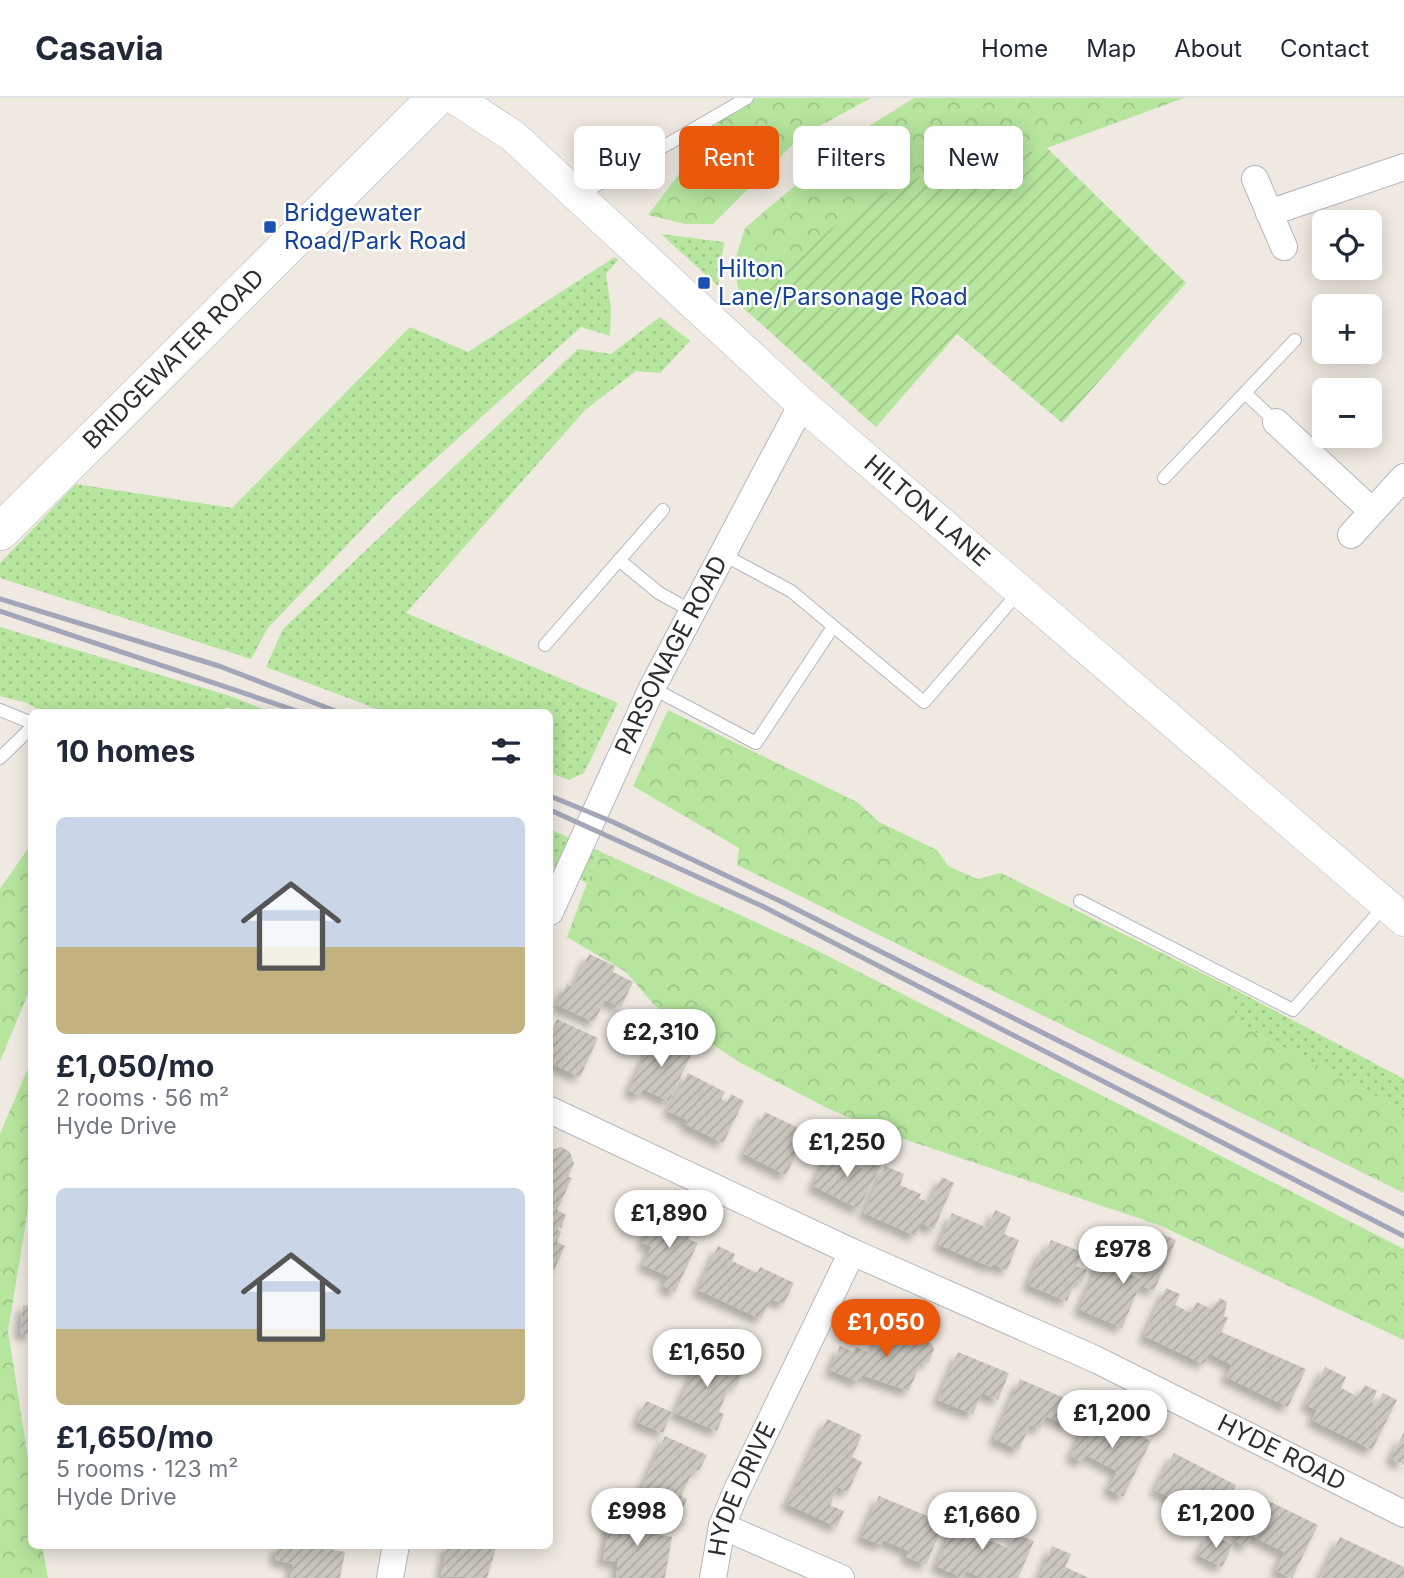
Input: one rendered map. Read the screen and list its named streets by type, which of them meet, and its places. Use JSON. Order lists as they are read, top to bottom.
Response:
{
  "streets": {
    "main road": ["BRIDGEWATER ROAD"],
    "street": [
      "HILTON LANE",
      "PARSONAGE ROAD",
      "HYDE ROAD",
      "HYDE DRIVE"
    ]
  },
  "crossings": [
    ["HILTON LANE", "PARSONAGE ROAD"],
    ["HYDE ROAD", "HYDE DRIVE"]
  ],
  "places": {
    "transit": ["Bridgewater Road/Park Road", "Hilton Lane/Parsonage Road"]
  },
  "page": {
    "header": "Casavia",
    "nav": [
      "Home",
      "Map",
      "About",
      "Contact"
    ],
    "chip": [
      "Buy",
      "Rent",
      "Filters",
      "New"
    ],
    "map_buttons": ["+", "−"],
    "heading": "10 homes",
    "list": [
      {
        "name": "£1,050/mo",
        "note": "2 rooms · 56 m² · Hyde Drive"
      },
      {
        "name": "£1,650/mo",
        "note": "5 rooms · 123 m² · Hyde Drive"
      }
    ],
    "price": [
      "£2,310",
      "£1,250",
      "£1,890",
      "£978",
      "£1,050",
      "£1,650",
      "£1,200",
      "£998",
      "£1,200",
      "£1,660"
    ]
  }
}
